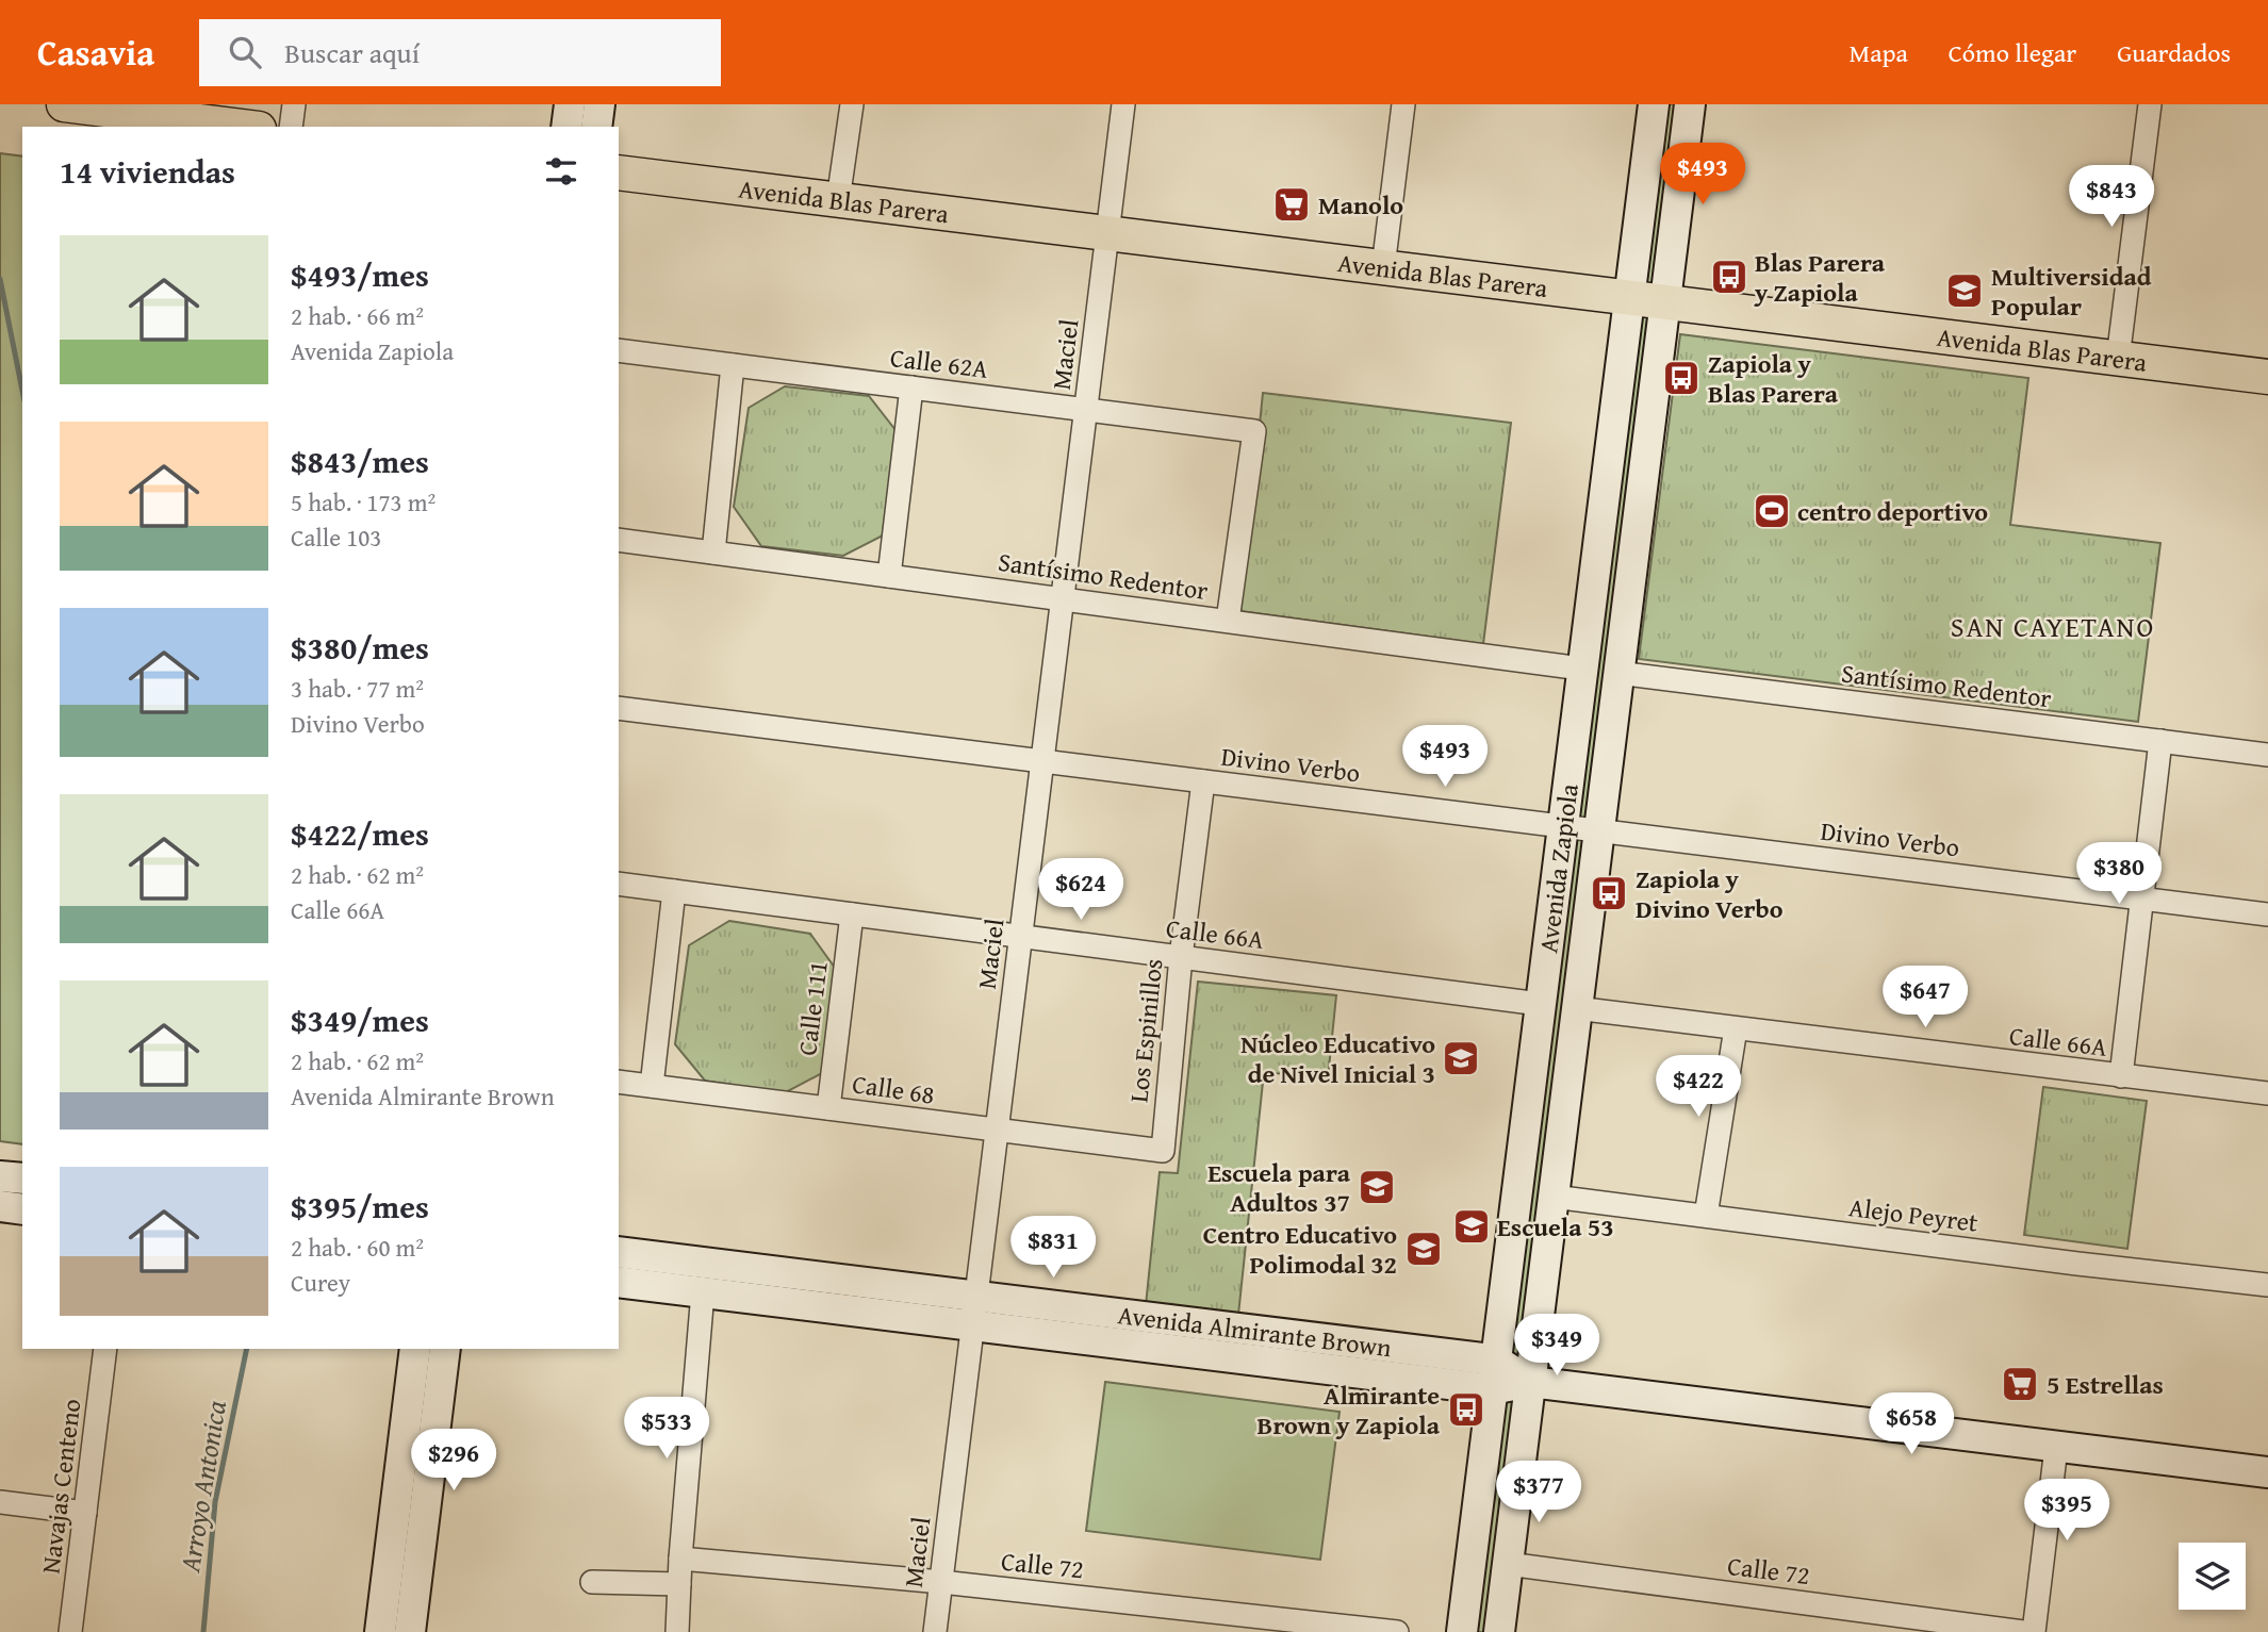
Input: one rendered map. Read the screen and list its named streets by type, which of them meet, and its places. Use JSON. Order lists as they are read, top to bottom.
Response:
{
  "streets": {
    "main road": ["Avenida Blas Parera", "Avenida Zapiola", "Avenida Almirante Brown"],
    "street": [
      "Maciel",
      "Calle 62A",
      "Santísimo Redentor",
      "Divino Verbo",
      "Calle 66A",
      "Calle 111",
      "Los Espinillos",
      "Calle 68",
      "Alejo Peyret",
      "Navajas Centeno",
      "Calle 72"
    ]
  },
  "crossings": [
    ["Avenida Blas Parera", "Maciel"],
    ["Avenida Blas Parera", "Avenida Zapiola"],
    ["Maciel", "Calle 62A"],
    ["Maciel", "Santísimo Redentor"],
    ["Maciel", "Divino Verbo"],
    ["Maciel", "Calle 66A"],
    ["Maciel", "Calle 68"],
    ["Maciel", "Avenida Almirante Brown"],
    ["Maciel", "Calle 72"],
    ["Calle 62A", "Santísimo Redentor"],
    ["Santísimo Redentor", "Avenida Zapiola"],
    ["Divino Verbo", "Avenida Zapiola"],
    ["Divino Verbo", "Los Espinillos"],
    ["Avenida Zapiola", "Calle 66A"],
    ["Avenida Zapiola", "Alejo Peyret"],
    ["Avenida Zapiola", "Avenida Almirante Brown"],
    ["Avenida Zapiola", "Calle 72"],
    ["Calle 66A", "Calle 111"],
    ["Calle 66A", "Los Espinillos"],
    ["Calle 111", "Calle 68"],
    ["Los Espinillos", "Calle 68"]
  ],
  "districts": ["SAN CAYETANO"],
  "water": ["Arroyo Antonica"],
  "places": {
    "supermarket": ["Manolo", "5 Estrellas"],
    "bus stop": [
      "Blas Parera y Zapiola",
      "Zapiola y Blas Parera",
      "Zapiola y Divino Verbo",
      "Almirante Brown y Zapiola"
    ],
    "school or university": [
      "Multiversidad Popular",
      "Núcleo Educativo de Nivel Inicial 3",
      "Escuela para Adultos 37",
      "Escuela 53",
      "Centro Educativo Polimodal 32"
    ],
    "sports": ["centro deportivo"]
  },
  "page": {
    "header": "Casavia",
    "search": "Buscar aquí",
    "nav": ["Mapa", "Cómo llegar", "Guardados"],
    "heading": "14 viviendas",
    "price": [
      "$493",
      "$843",
      "$493",
      "$380",
      "$624",
      "$647",
      "$422",
      "$831",
      "$349",
      "$658",
      "$533",
      "$296",
      "$377",
      "$395"
    ],
    "list": [
      {
        "name": "$493/mes",
        "note": "2 hab. · 66 m² · Avenida Zapiola"
      },
      {
        "name": "$843/mes",
        "note": "5 hab. · 173 m² · Calle 103"
      },
      {
        "name": "$380/mes",
        "note": "3 hab. · 77 m² · Divino Verbo"
      },
      {
        "name": "$422/mes",
        "note": "2 hab. · 62 m² · Calle 66A"
      },
      {
        "name": "$349/mes",
        "note": "2 hab. · 62 m² · Avenida Almirante Brown"
      },
      {
        "name": "$395/mes",
        "note": "2 hab. · 60 m² · Curey"
      }
    ]
  }
}
